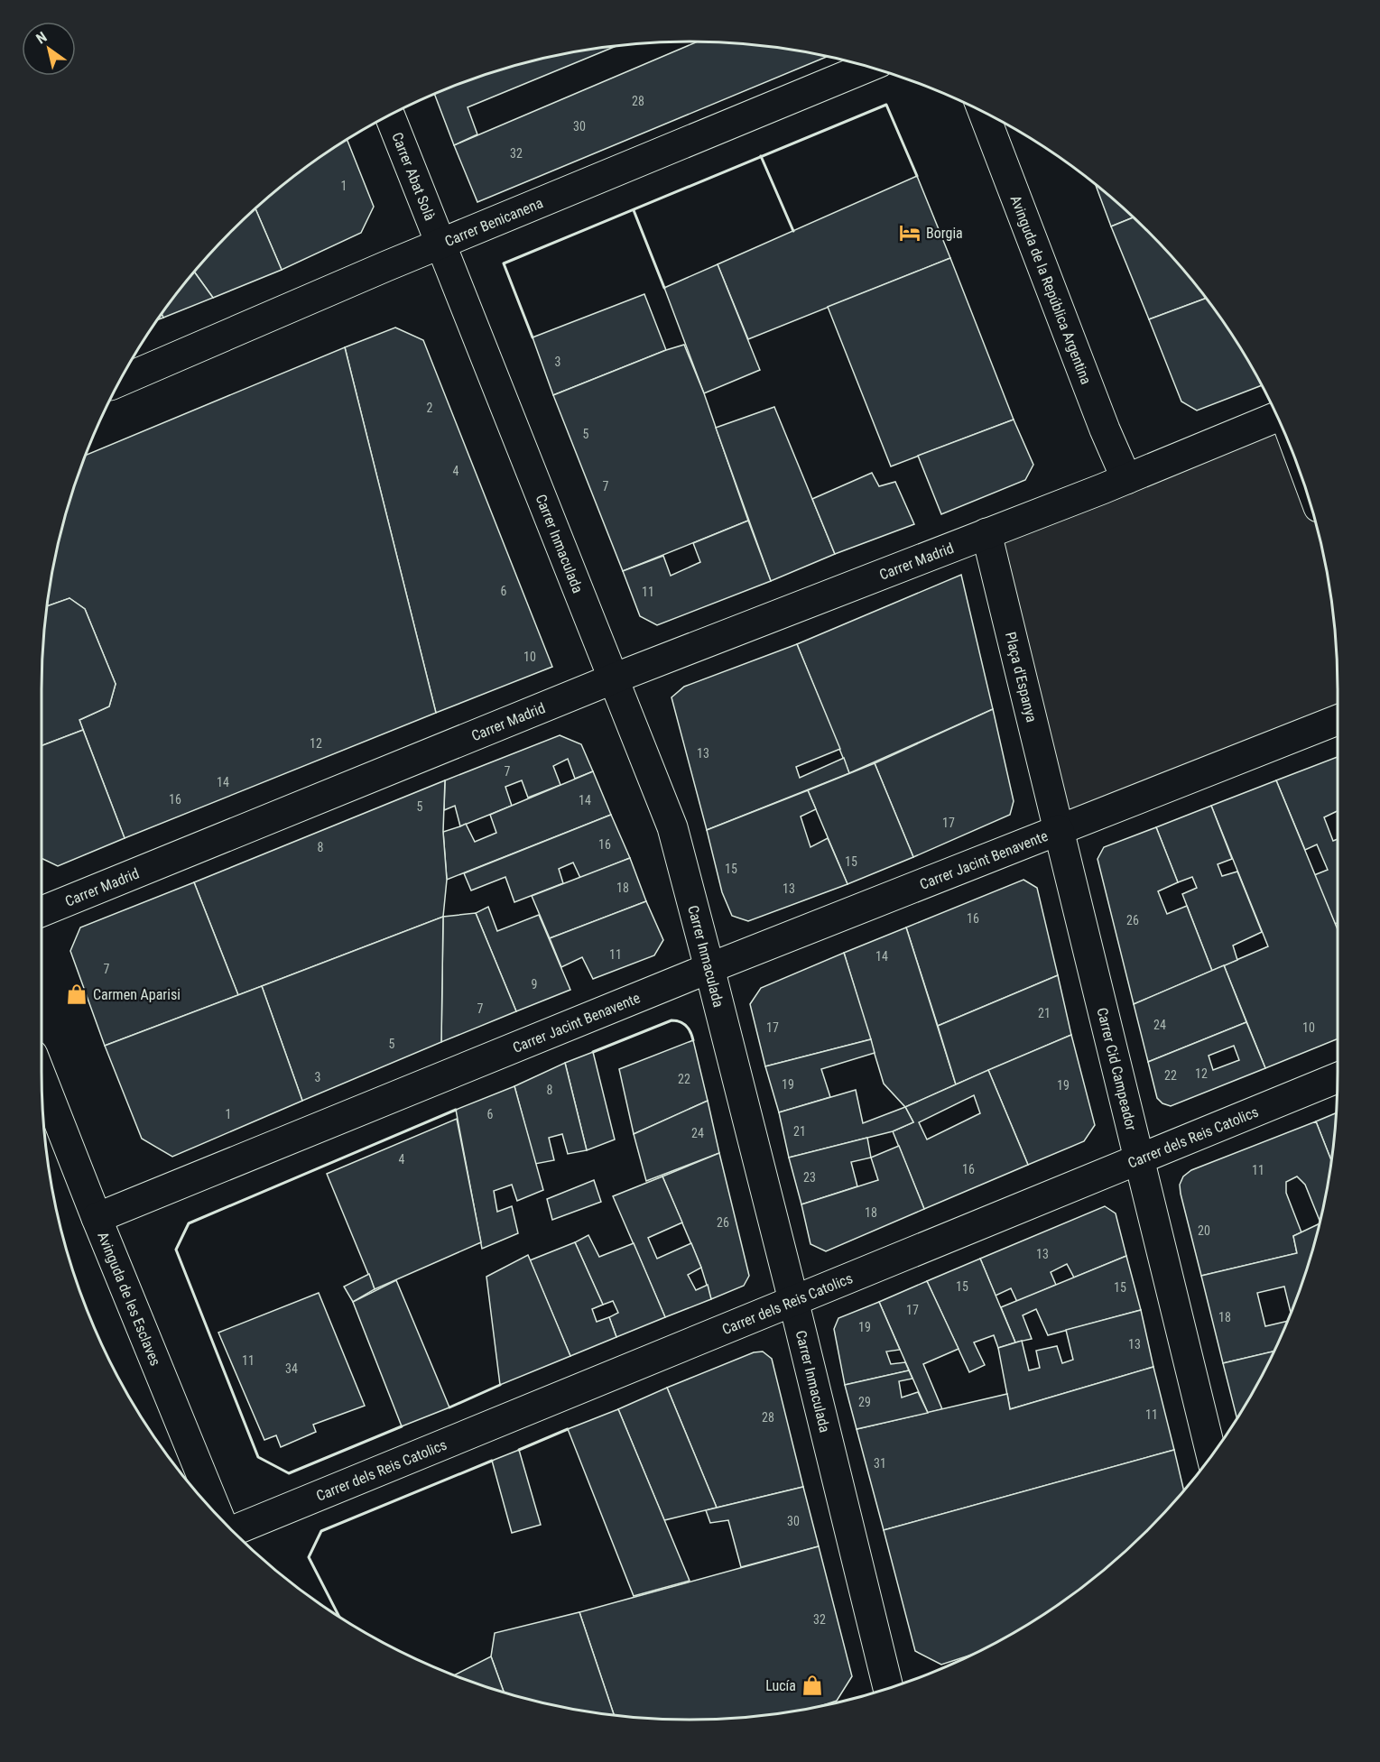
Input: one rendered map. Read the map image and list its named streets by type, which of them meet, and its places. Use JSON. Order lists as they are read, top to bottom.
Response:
{
  "streets": {
    "street": [
      "Carrer Abat Solà",
      "Carrer Benicanena",
      "Avinguda de la República Argentina",
      "Carrer Inmaculada",
      "Carrer Madrid",
      "Plaça d'Espanya",
      "Carrer Jacint Benavente",
      "Carrer Cid Campeador",
      "Carrer dels Reis Catolics",
      "Avinguda de les Esclaves"
    ]
  },
  "crossings": [
    ["Carrer Abat Solà", "Carrer Benicanena"],
    ["Carrer Abat Solà", "Carrer Inmaculada"],
    ["Carrer Benicanena", "Carrer Inmaculada"],
    ["Carrer Inmaculada", "Carrer Madrid"],
    ["Carrer Inmaculada", "Carrer Jacint Benavente"],
    ["Carrer Inmaculada", "Carrer dels Reis Catolics"],
    ["Carrer Madrid", "Plaça d'Espanya"],
    ["Plaça d'Espanya", "Carrer Jacint Benavente"],
    ["Plaça d'Espanya", "Carrer Cid Campeador"],
    ["Carrer Jacint Benavente", "Carrer Cid Campeador"],
    ["Carrer Jacint Benavente", "Avinguda de les Esclaves"],
    ["Carrer Cid Campeador", "Carrer dels Reis Catolics"]
  ],
  "places": {
    "hotel": ["Borgia"],
    "shop": ["Carmen Aparisi", "Lucía"]
  },
  "house_numbers": [
    "28",
    "30",
    "32",
    "1",
    "3",
    "2",
    "5",
    "4",
    "7",
    "6",
    "11",
    "10",
    "12",
    "13",
    "7",
    "14",
    "16",
    "14",
    "5",
    "17",
    "16",
    "8",
    "15",
    "15",
    "18",
    "13",
    "16",
    "26",
    "11",
    "14",
    "7",
    "9",
    "7",
    "21",
    "24",
    "17",
    "10",
    "5",
    "12",
    "22",
    "3",
    "22",
    "19",
    "19",
    "8",
    "1",
    "6",
    "21",
    "24",
    "4",
    "16",
    "11",
    "23",
    "18",
    "26",
    "20",
    "13",
    "15",
    "15",
    "17",
    "18",
    "19",
    "13",
    "11",
    "34",
    "29",
    "11",
    "28",
    "31",
    "30",
    "32"
  ],
  "north": "top left"
}
